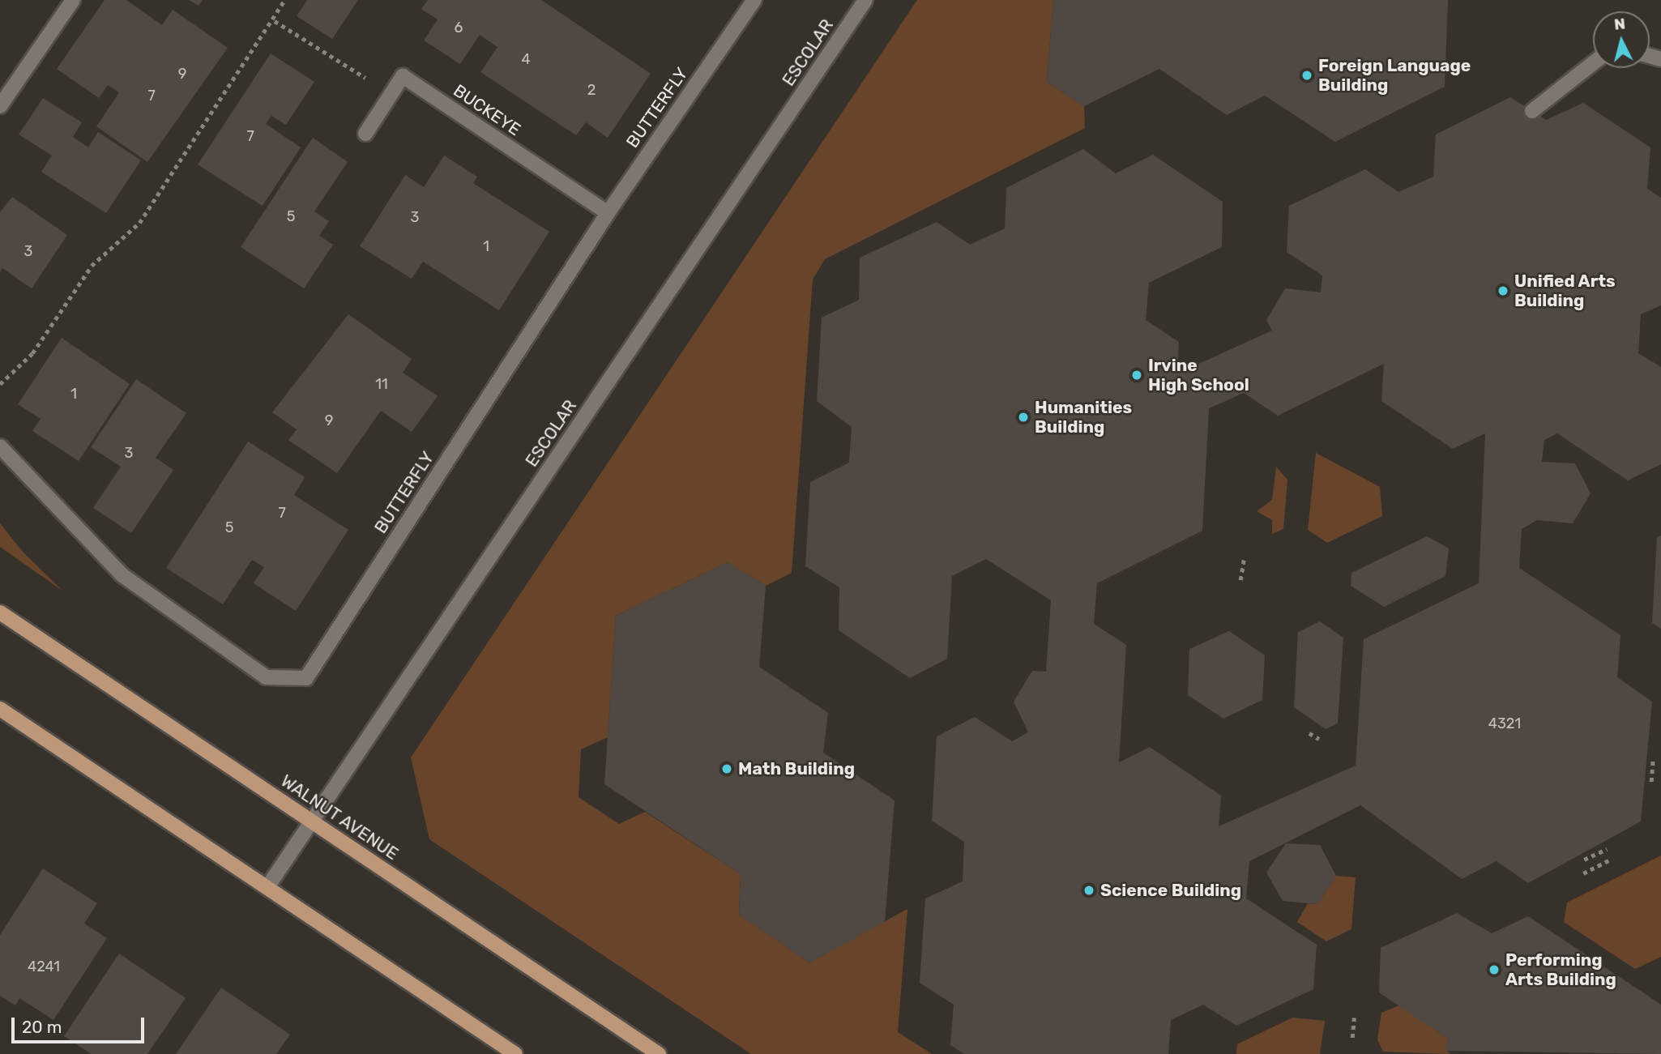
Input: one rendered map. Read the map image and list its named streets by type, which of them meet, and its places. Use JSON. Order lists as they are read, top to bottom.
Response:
{
  "streets": {
    "main road": ["WALNUT AVENUE"],
    "street": ["ESCOLAR", "BUTTERFLY", "BUCKEYE"]
  },
  "crossings": [
    ["ESCOLAR", "WALNUT AVENUE"],
    ["BUTTERFLY", "BUCKEYE"]
  ],
  "places": [
    "Foreign Language Building",
    "Unified Arts Building",
    "Irvine High School",
    "Humanities Building",
    "Math Building",
    "Science Building",
    "Performing Arts Building"
  ],
  "house_numbers": [
    "6",
    "4",
    "9",
    "2",
    "7",
    "7",
    "5",
    "3",
    "1",
    "3",
    "11",
    "1",
    "9",
    "3",
    "7",
    "5",
    "4321",
    "4241"
  ],
  "scale_bar": "20 m",
  "north": "top"
}
